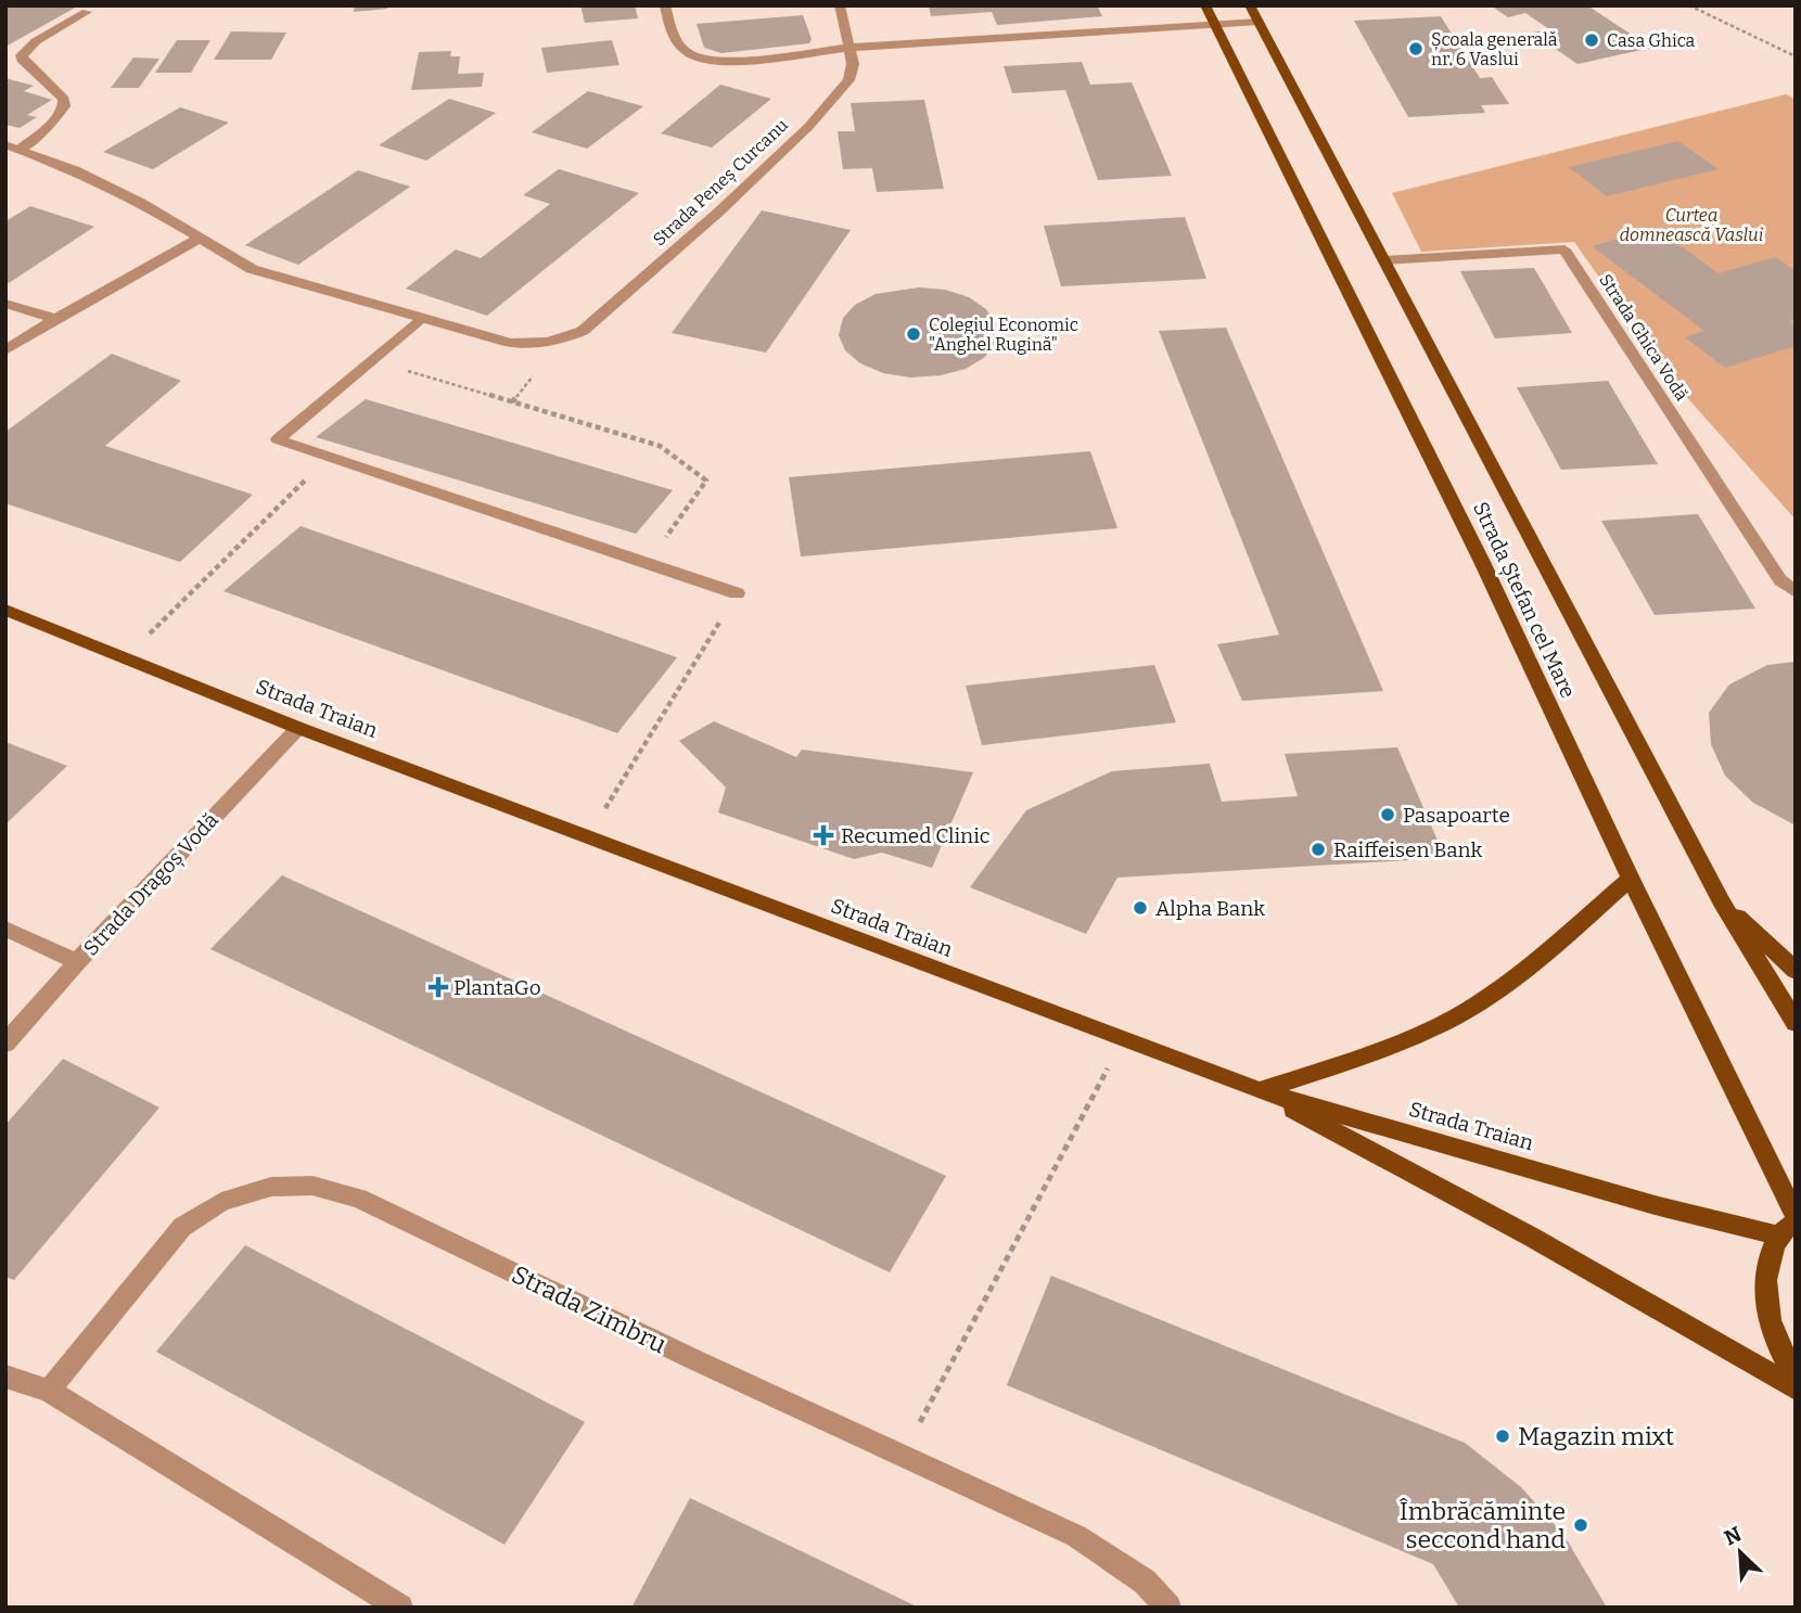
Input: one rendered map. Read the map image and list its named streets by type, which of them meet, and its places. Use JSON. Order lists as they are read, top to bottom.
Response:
{
  "streets": {
    "main road": ["Strada Ștefan cel Mare", "Strada Traian"],
    "street": [
      "Strada Peneș Curcanu",
      "Strada Ghica Vodă",
      "Strada Dragoș Vodă",
      "Strada Zimbru"
    ]
  },
  "crossings": [
    ["Strada Ghica Vodă", "Strada Ștefan cel Mare"],
    ["Strada Ștefan cel Mare", "Strada Traian"],
    ["Strada Traian", "Strada Dragoș Vodă"]
  ],
  "parks": ["Curtea domnească Vaslui"],
  "places": {
    "other": [
      "Casa Ghica",
      "Școala generală nr. 6 Vaslui",
      "Colegiul Economic \"Anghel Rugină\"",
      "Pasapoarte",
      "Raiffeisen Bank",
      "Alpha Bank",
      "Magazin mixt",
      "Îmbrăcăminte seccond hand"
    ],
    "health": ["Recumed Clinic", "PlantaGo"]
  },
  "north": "top left"
}
